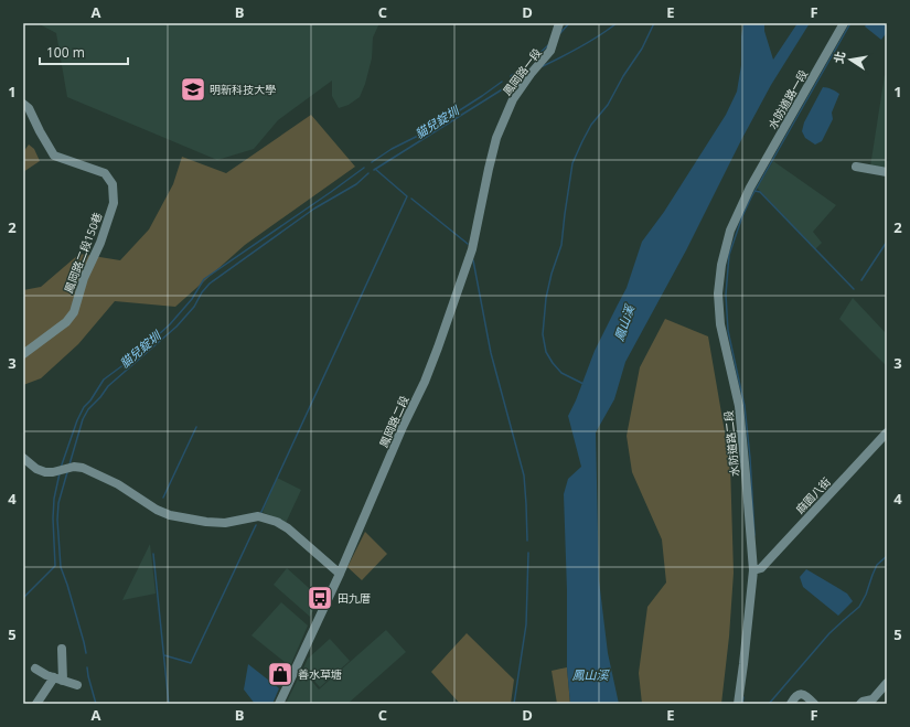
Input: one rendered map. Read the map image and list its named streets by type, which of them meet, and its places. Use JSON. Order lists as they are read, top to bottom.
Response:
{
  "streets": {
    "street": [
      "鳳岡路一段",
      "水防道路一段",
      "鳳岡路二段150巷",
      "鳳岡路二段",
      "水防道路二段",
      "麻園八街"
    ]
  },
  "crossings": [
    ["鳳岡路一段", "鳳岡路二段"],
    ["水防道路一段", "水防道路二段"],
    ["水防道路二段", "麻園八街"]
  ],
  "water": ["貓兒錠圳", "鳳山溪"],
  "places": {
    "school or university": ["明新科技大學"],
    "bus stop": ["田九厝"],
    "shop": ["善水草塘"]
  },
  "scale_bar": "100 m",
  "north": "left",
  "grid": {
    "columns": [
      "A",
      "B",
      "C",
      "D",
      "E",
      "F"
    ],
    "rows": [
      "1",
      "2",
      "3",
      "4",
      "5"
    ]
  }
}
